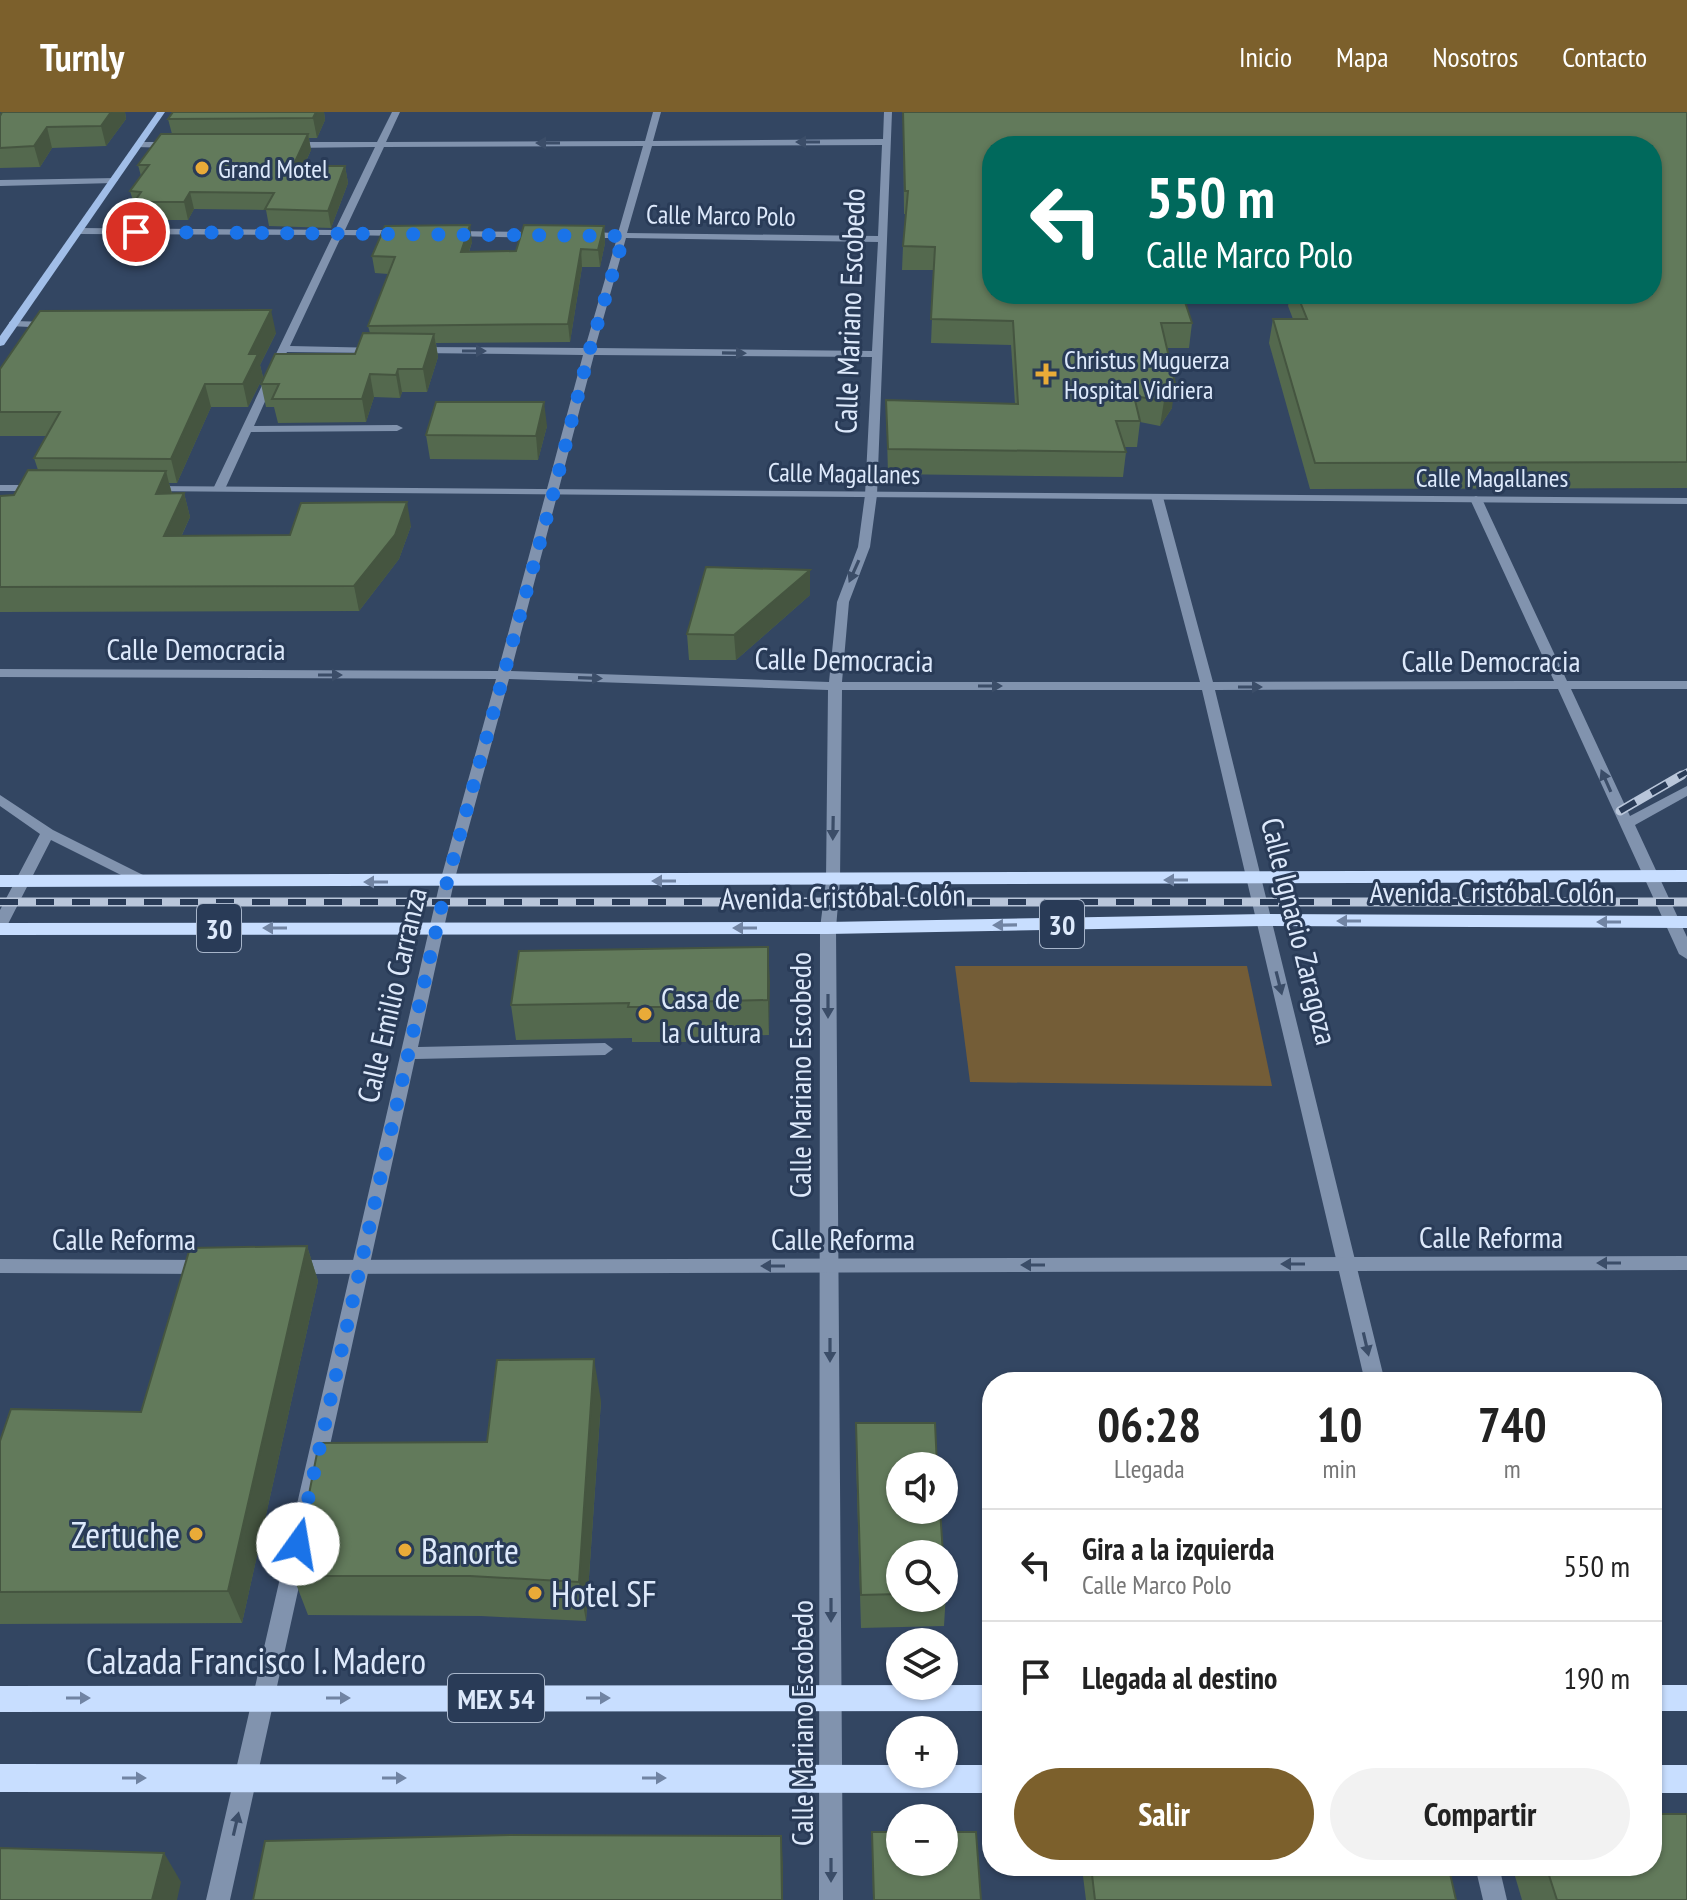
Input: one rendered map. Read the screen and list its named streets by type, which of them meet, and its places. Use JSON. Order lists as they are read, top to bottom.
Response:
{
  "streets": {
    "main road": [
      "Avenida Cristóbal Colón",
      "30",
      "Calzada Francisco I. Madero",
      "MEX 54"
    ],
    "street": [
      "Calle Marco Polo",
      "Calle Mariano Escobedo",
      "Calle Magallanes",
      "Calle Democracia",
      "Calle Ignacio Zaragoza",
      "Calle Emilio Carranza",
      "Calle Reforma"
    ]
  },
  "crossings": [
    ["Calle Marco Polo", "Calle Mariano Escobedo"],
    ["Calle Marco Polo", "Calle Emilio Carranza"],
    ["Calle Mariano Escobedo", "Calle Magallanes"],
    ["Calle Mariano Escobedo", "Calle Democracia"],
    ["Calle Mariano Escobedo", "Avenida Cristóbal Colón"],
    ["Calle Mariano Escobedo", "30"],
    ["Calle Mariano Escobedo", "Calle Reforma"],
    ["Calle Mariano Escobedo", "Calzada Francisco I. Madero"],
    ["Calle Magallanes", "Calle Ignacio Zaragoza"],
    ["Calle Magallanes", "Calle Emilio Carranza"],
    ["Calle Democracia", "Calle Ignacio Zaragoza"],
    ["Calle Democracia", "Calle Emilio Carranza"],
    ["Avenida Cristóbal Colón", "30"],
    ["Avenida Cristóbal Colón", "Calle Ignacio Zaragoza"],
    ["Avenida Cristóbal Colón", "Calle Emilio Carranza"],
    ["30", "Calle Ignacio Zaragoza"],
    ["30", "Calle Emilio Carranza"],
    ["Calle Ignacio Zaragoza", "Calle Reforma"],
    ["Calle Emilio Carranza", "Calle Reforma"],
    ["Calle Emilio Carranza", "Calzada Francisco I. Madero"]
  ],
  "one_way": [
    "Calle Mariano Escobedo",
    "Calle Democracia",
    "Calle Ignacio Zaragoza",
    "Calle Reforma"
  ],
  "places": {
    "other": [
      "Grand Motel",
      "Casa de la Cultura",
      "Zertuche",
      "Banorte",
      "Hotel SF"
    ],
    "health": ["Christus Muguerza Hospital Vidriera"]
  },
  "page": {
    "header": "Turnly",
    "nav": [
      "Inicio",
      "Mapa",
      "Nosotros",
      "Contacto"
    ],
    "turn": ["550 m", "Calle Marco Polo"],
    "eta": [
      "06:28",
      "Llegada",
      "10",
      "min",
      "740",
      "m"
    ],
    "map_buttons": ["+", "−"],
    "list": [
      {
        "name": "Gira a la izquierda",
        "note": "Calle Marco Polo",
        "value": "550 m"
      },
      {
        "name": "Llegada al destino",
        "value": "190 m"
      }
    ],
    "buttons": ["Salir", "Compartir"]
  }
}
